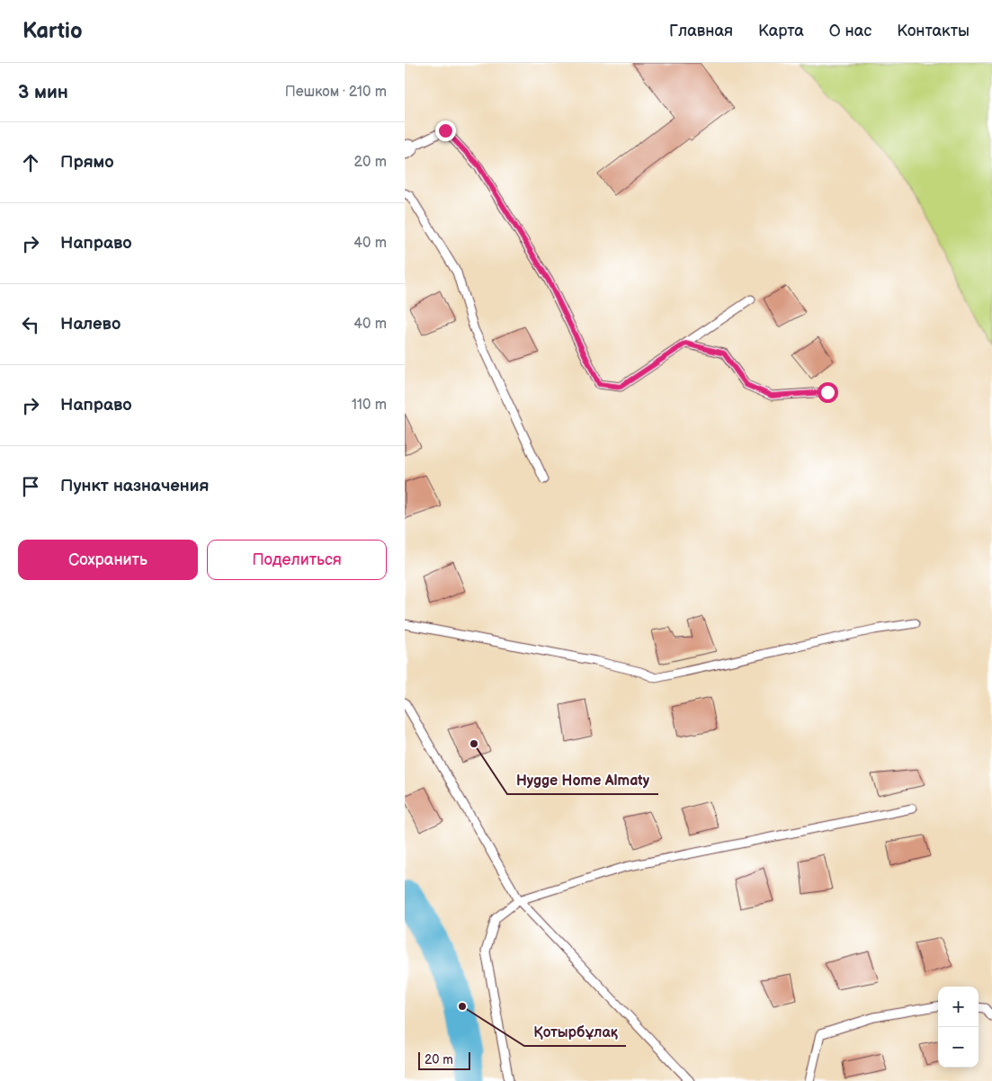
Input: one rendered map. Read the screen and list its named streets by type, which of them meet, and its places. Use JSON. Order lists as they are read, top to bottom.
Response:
{
  "places": ["Hygge Home Almaty", "Қотырбұлақ"],
  "scale_bar": "20 m",
  "page": {
    "header": "Kartio",
    "nav": [
      "Главная",
      "Карта",
      "О нас",
      "Контакты"
    ],
    "heading": ["3 мин", "Пешком · 210 m"],
    "list": [
      ["Прямо", "20 m"],
      ["Направо", "40 m"],
      ["Налево", "40 m"],
      ["Направо", "110 m"],
      "Пункт назначения"
    ],
    "buttons": ["Сохранить", "Поделиться"],
    "map_buttons": ["+", "−"],
    "scale": "20 m"
  }
}
